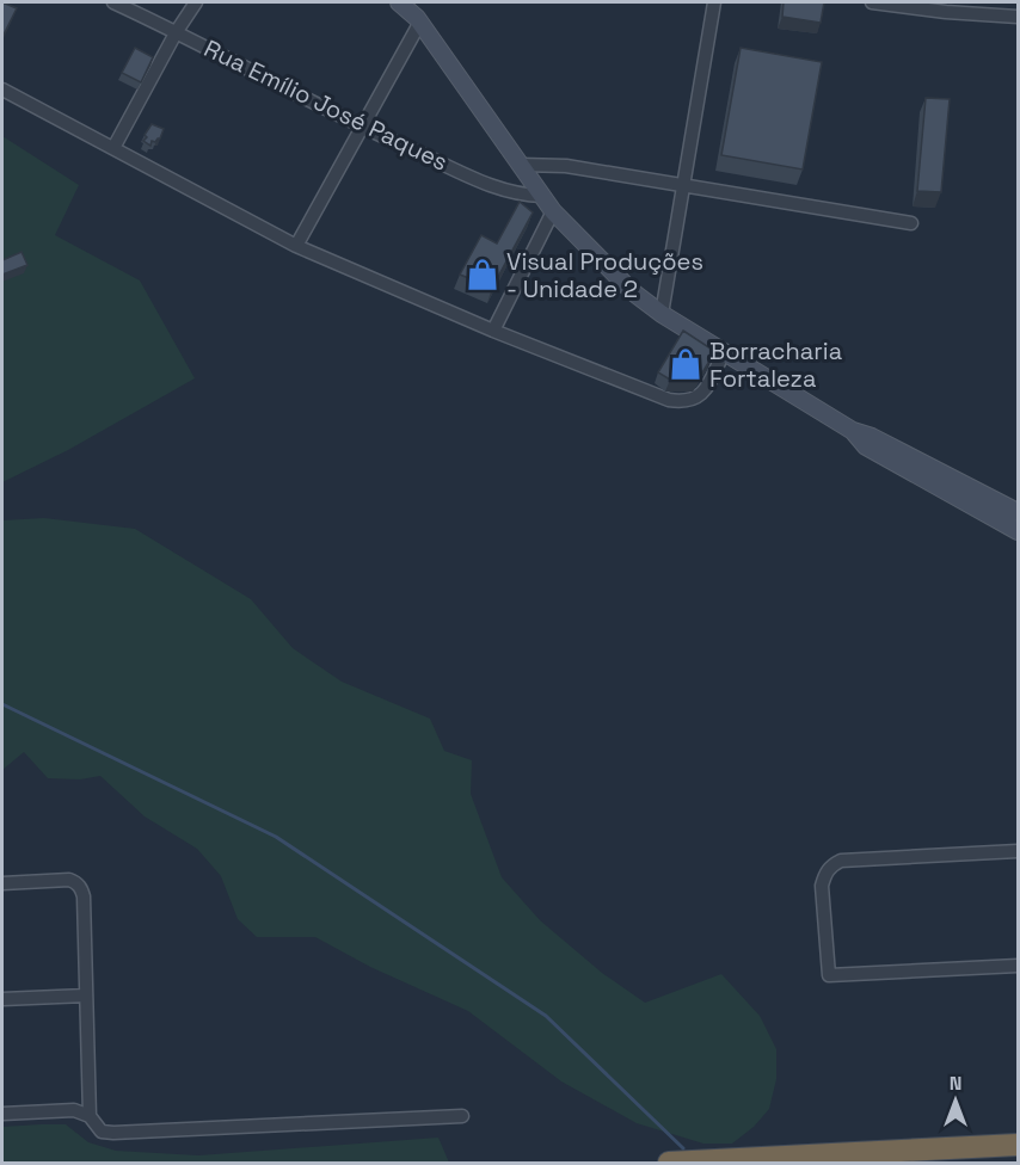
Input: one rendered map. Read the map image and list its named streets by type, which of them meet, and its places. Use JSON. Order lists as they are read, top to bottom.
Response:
{
  "streets": {
    "street": ["Rua Emílio José Paques"]
  },
  "places": {
    "shop": ["Visual Produções - Unidade 2", "Borracharia Fortaleza"]
  },
  "north": "top"
}
